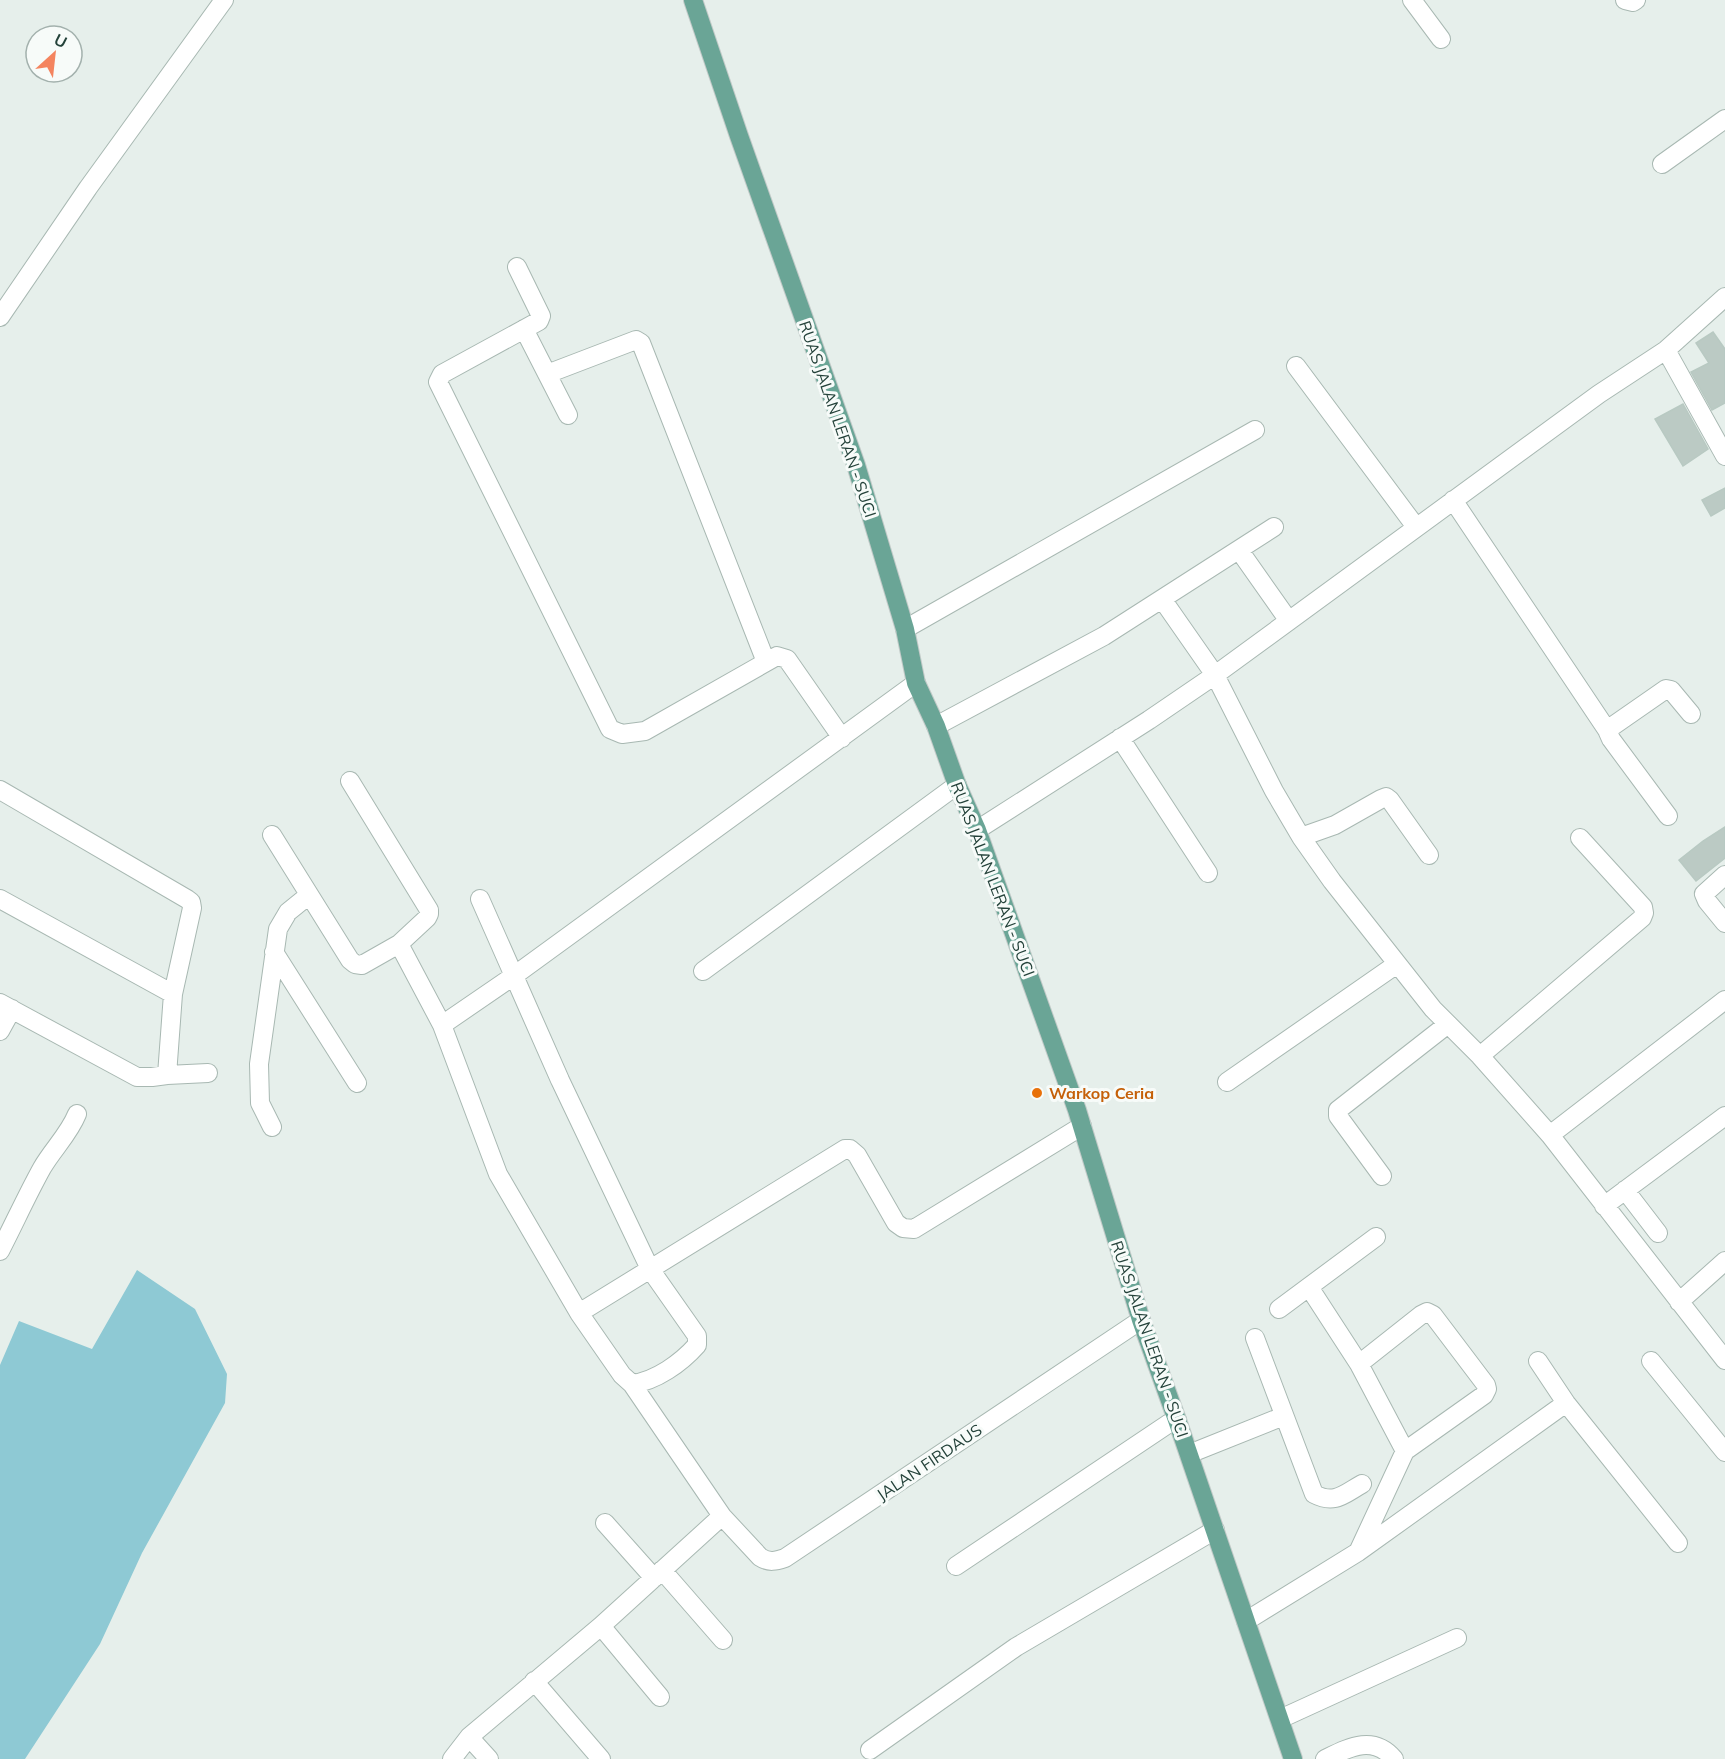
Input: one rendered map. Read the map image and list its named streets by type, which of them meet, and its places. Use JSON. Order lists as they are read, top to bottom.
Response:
{
  "streets": {
    "main road": ["RUAS JALAN LERAN - SUCI"],
    "street": ["JALAN FIRDAUS"]
  },
  "crossings": [
    ["RUAS JALAN LERAN - SUCI", "JALAN FIRDAUS"]
  ],
  "places": ["Warkop Ceria"],
  "north": "top right"
}
